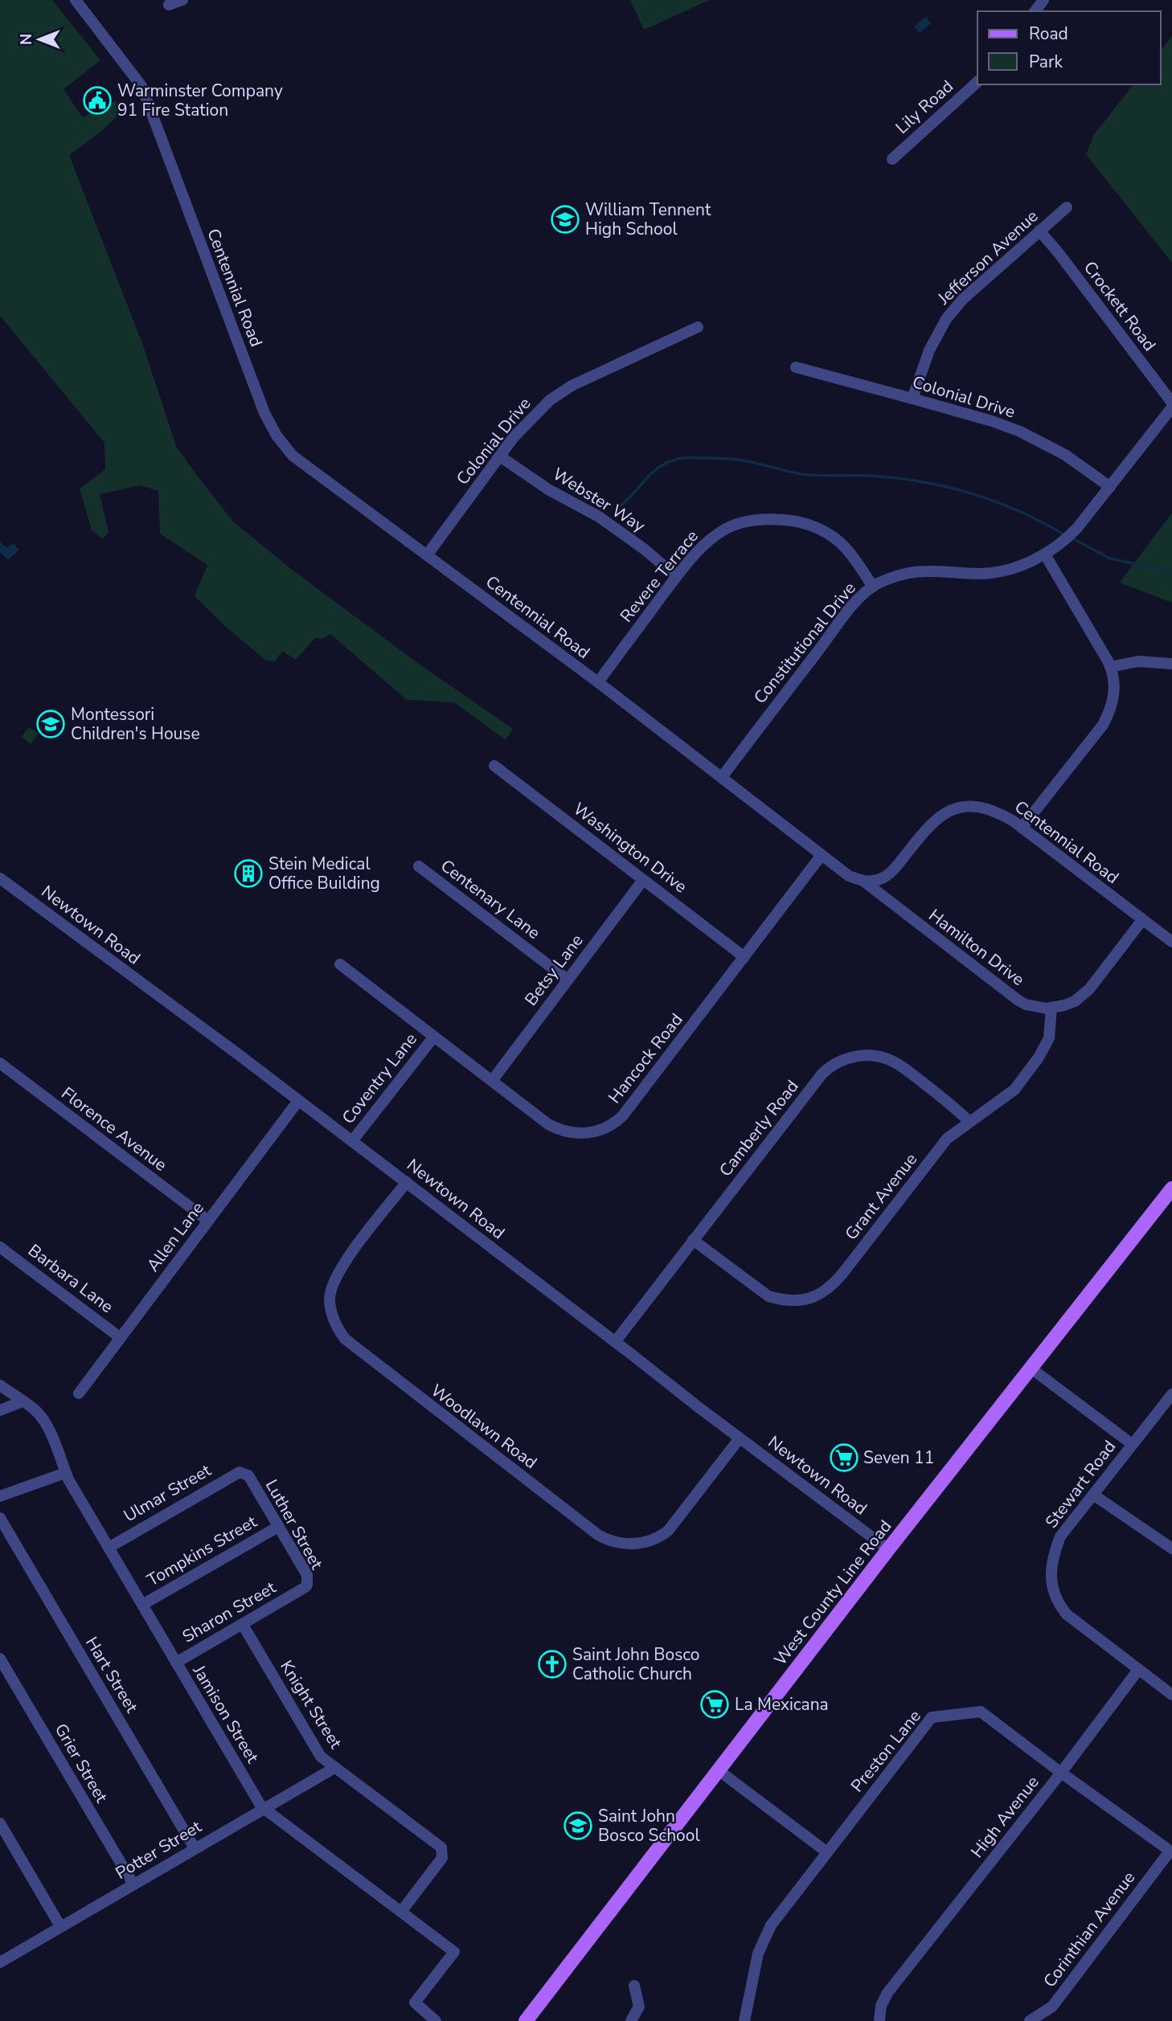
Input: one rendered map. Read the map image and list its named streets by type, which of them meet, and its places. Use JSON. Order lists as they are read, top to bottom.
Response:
{
  "streets": {
    "main road": ["West County Line Road"],
    "street": [
      "Lily Road",
      "Jefferson Avenue",
      "Centennial Road",
      "Crockett Road",
      "Colonial Drive",
      "Webster Way",
      "Revere Terrace",
      "Constitutional Drive",
      "Washington Drive",
      "Centenary Lane",
      "Newtown Road",
      "Hamilton Drive",
      "Betsy Lane",
      "Hancock Road",
      "Coventry Lane",
      "Camberly Road",
      "Florence Avenue",
      "Grant Avenue",
      "Allen Lane",
      "Barbara Lane",
      "Woodlawn Road",
      "Stewart Road",
      "Ulmar Street",
      "Luther Street",
      "Tompkins Street",
      "Sharon Street",
      "Hart Street",
      "Knight Street",
      "Jamison Street",
      "Preston Lane",
      "Grier Street",
      "High Avenue",
      "Potter Street",
      "Corinthian Avenue"
    ]
  },
  "crossings": [
    ["Jefferson Avenue", "Crockett Road"],
    ["Jefferson Avenue", "Colonial Drive"],
    ["Centennial Road", "Colonial Drive"],
    ["Centennial Road", "Revere Terrace"],
    ["Centennial Road", "Constitutional Drive"],
    ["Centennial Road", "Hamilton Drive"],
    ["Centennial Road", "Hancock Road"],
    ["Colonial Drive", "Webster Way"],
    ["Colonial Drive", "Constitutional Drive"],
    ["Webster Way", "Revere Terrace"],
    ["Revere Terrace", "Constitutional Drive"],
    ["Washington Drive", "Betsy Lane"],
    ["Washington Drive", "Hancock Road"],
    ["Centenary Lane", "Betsy Lane"],
    ["Newtown Road", "Coventry Lane"],
    ["Newtown Road", "Camberly Road"],
    ["Newtown Road", "Allen Lane"],
    ["Newtown Road", "Woodlawn Road"],
    ["Newtown Road", "West County Line Road"],
    ["Hamilton Drive", "Grant Avenue"],
    ["Betsy Lane", "Hancock Road"],
    ["Hancock Road", "Coventry Lane"],
    ["Camberly Road", "Grant Avenue"],
    ["Florence Avenue", "Allen Lane"],
    ["Allen Lane", "Barbara Lane"],
    ["Stewart Road", "High Avenue"],
    ["Ulmar Street", "Luther Street"],
    ["Ulmar Street", "Jamison Street"],
    ["Luther Street", "Tompkins Street"],
    ["Luther Street", "Sharon Street"],
    ["Tompkins Street", "Jamison Street"],
    ["Sharon Street", "Knight Street"],
    ["Sharon Street", "Jamison Street"],
    ["Hart Street", "Potter Street"],
    ["Knight Street", "Jamison Street"],
    ["Knight Street", "Potter Street"],
    ["Jamison Street", "Potter Street"],
    ["Preston Lane", "High Avenue"],
    ["Preston Lane", "Corinthian Avenue"],
    ["Grier Street", "Potter Street"]
  ],
  "places": {
    "public building": ["Warminster Company 91 Fire Station"],
    "school or university": ["William Tennent High School", "Montessori Children's House", "Saint John Bosco School"],
    "building": ["Stein Medical Office Building"],
    "supermarket": ["Seven 11", "La Mexicana"],
    "church": ["Saint John Bosco Catholic Church"]
  },
  "legend": ["Road", "Park"],
  "north": "left"
}
